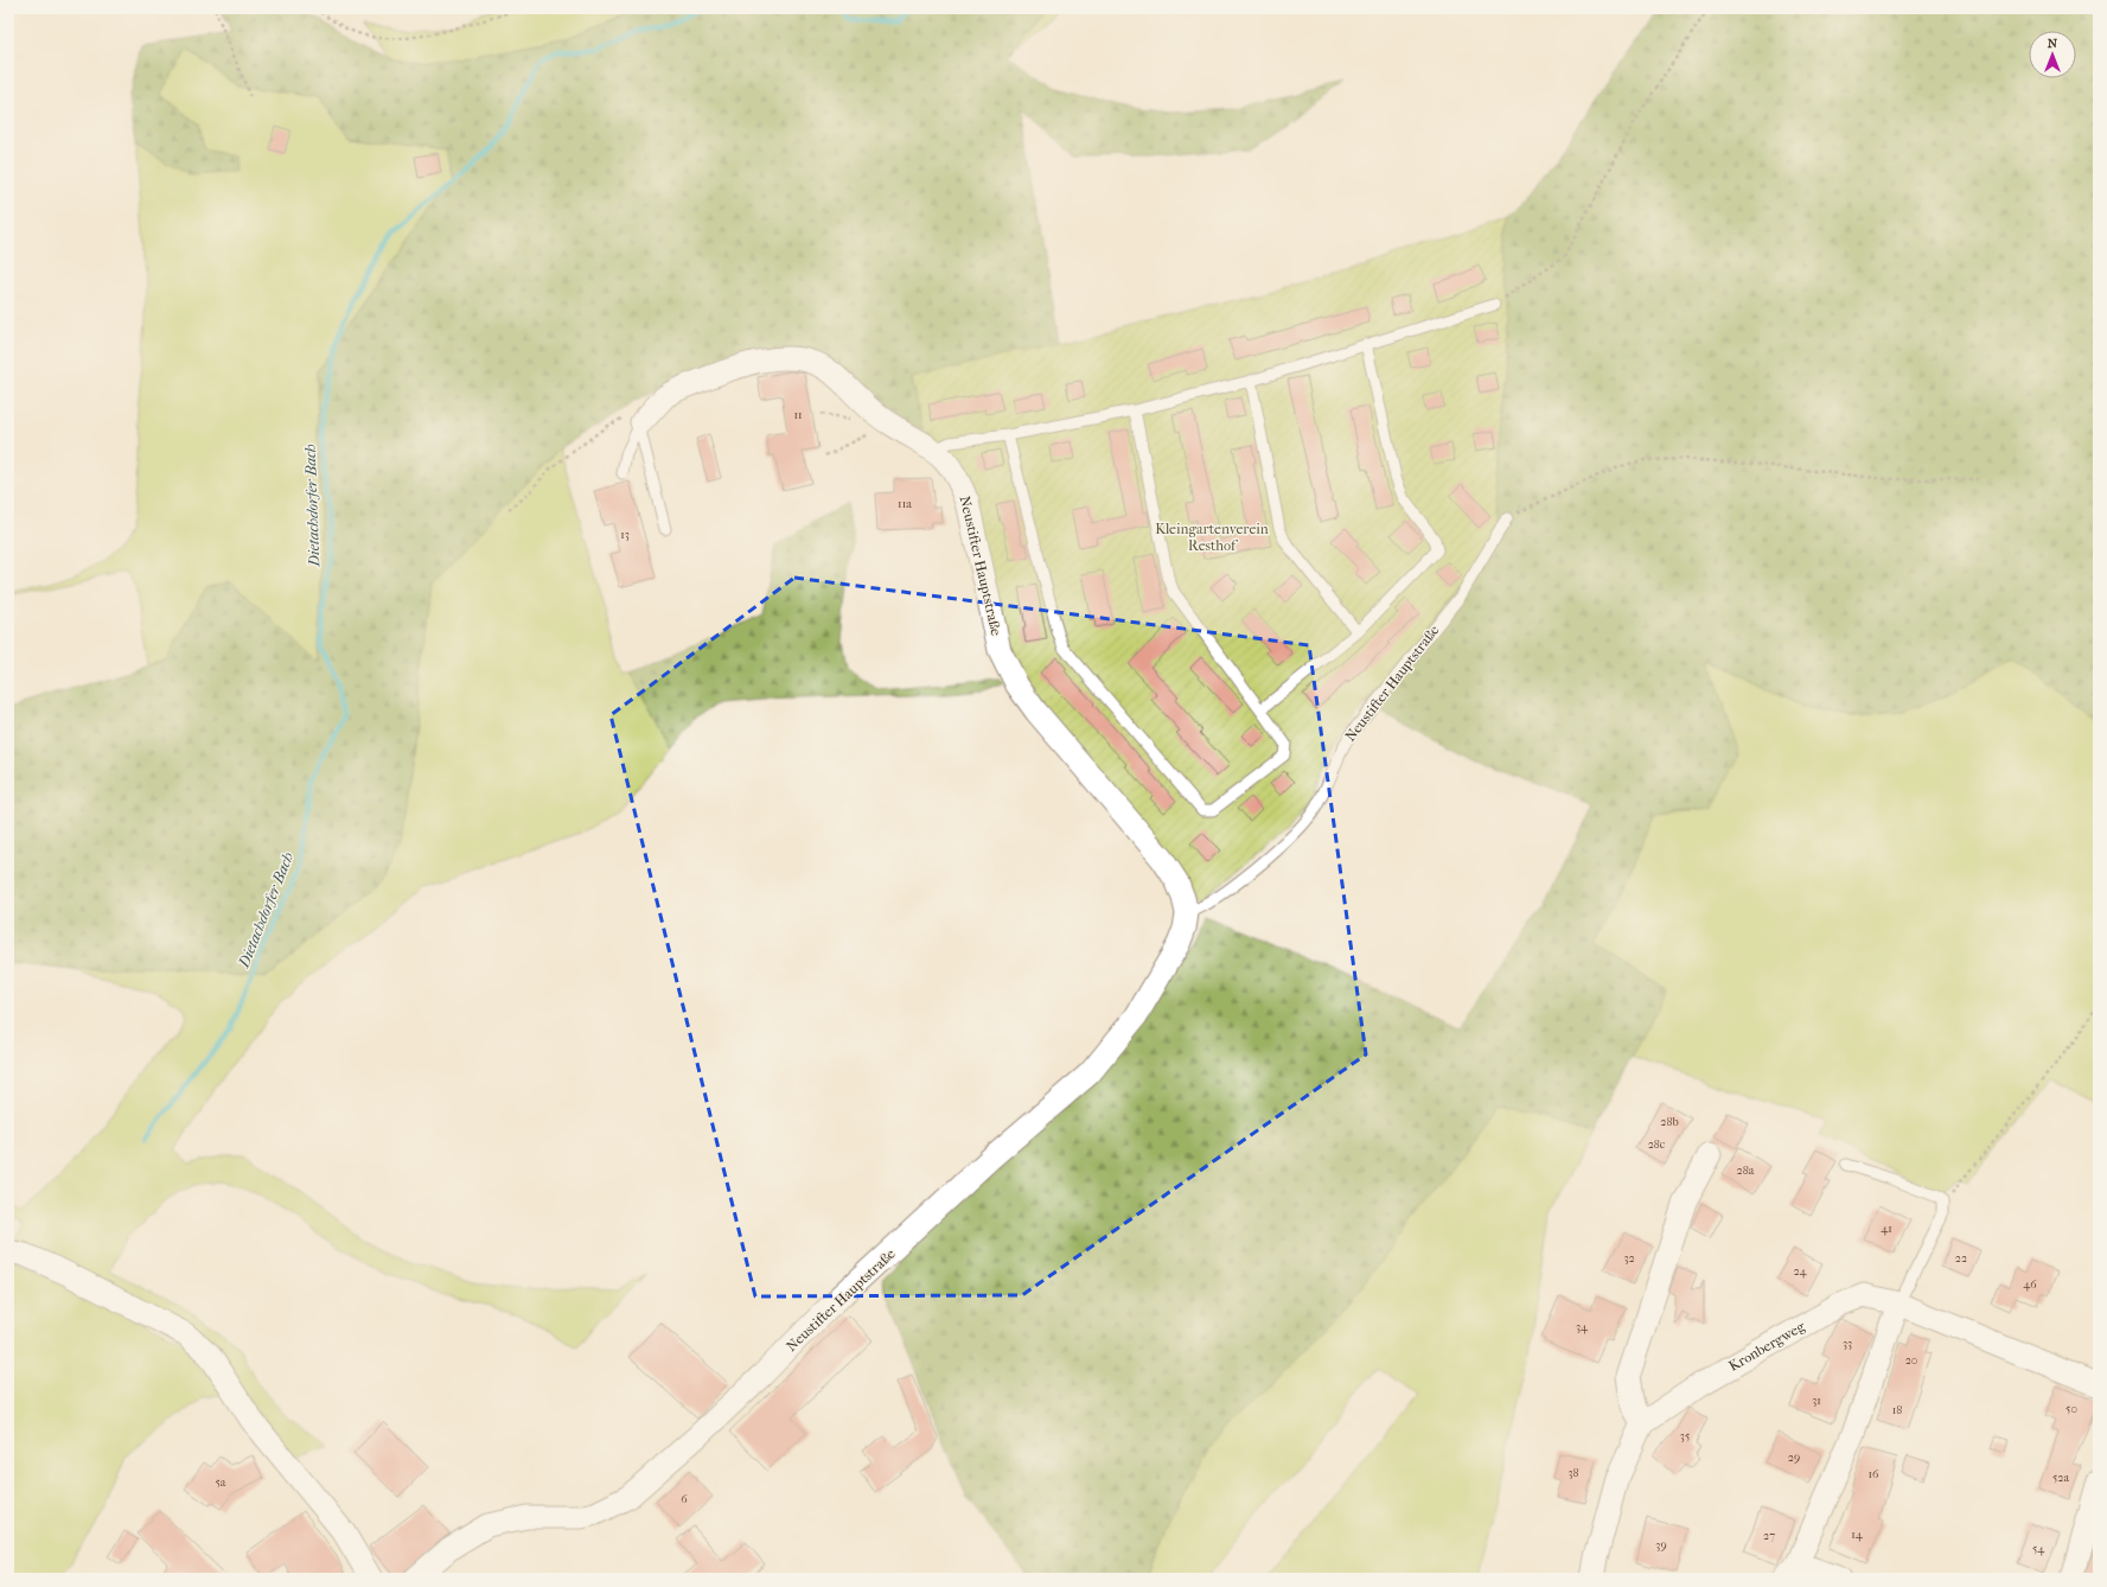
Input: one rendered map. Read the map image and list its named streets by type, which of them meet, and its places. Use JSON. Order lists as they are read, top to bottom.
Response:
{
  "streets": {
    "street": ["Neustifter Hauptstraße", "Kronbergweg"]
  },
  "water": ["Dietachdorfer Bach"],
  "parks": ["Kleingartenverein Resthof"],
  "house_numbers": [
    "11",
    "11a",
    "13",
    "28b",
    "28c",
    "28a",
    "41",
    "32",
    "22",
    "24",
    "46",
    "34",
    "33",
    "20",
    "31",
    "50",
    "18",
    "35",
    "29",
    "38",
    "16",
    "52a",
    "5a",
    "6",
    "14",
    "27",
    "39",
    "54"
  ],
  "north": "top"
}
